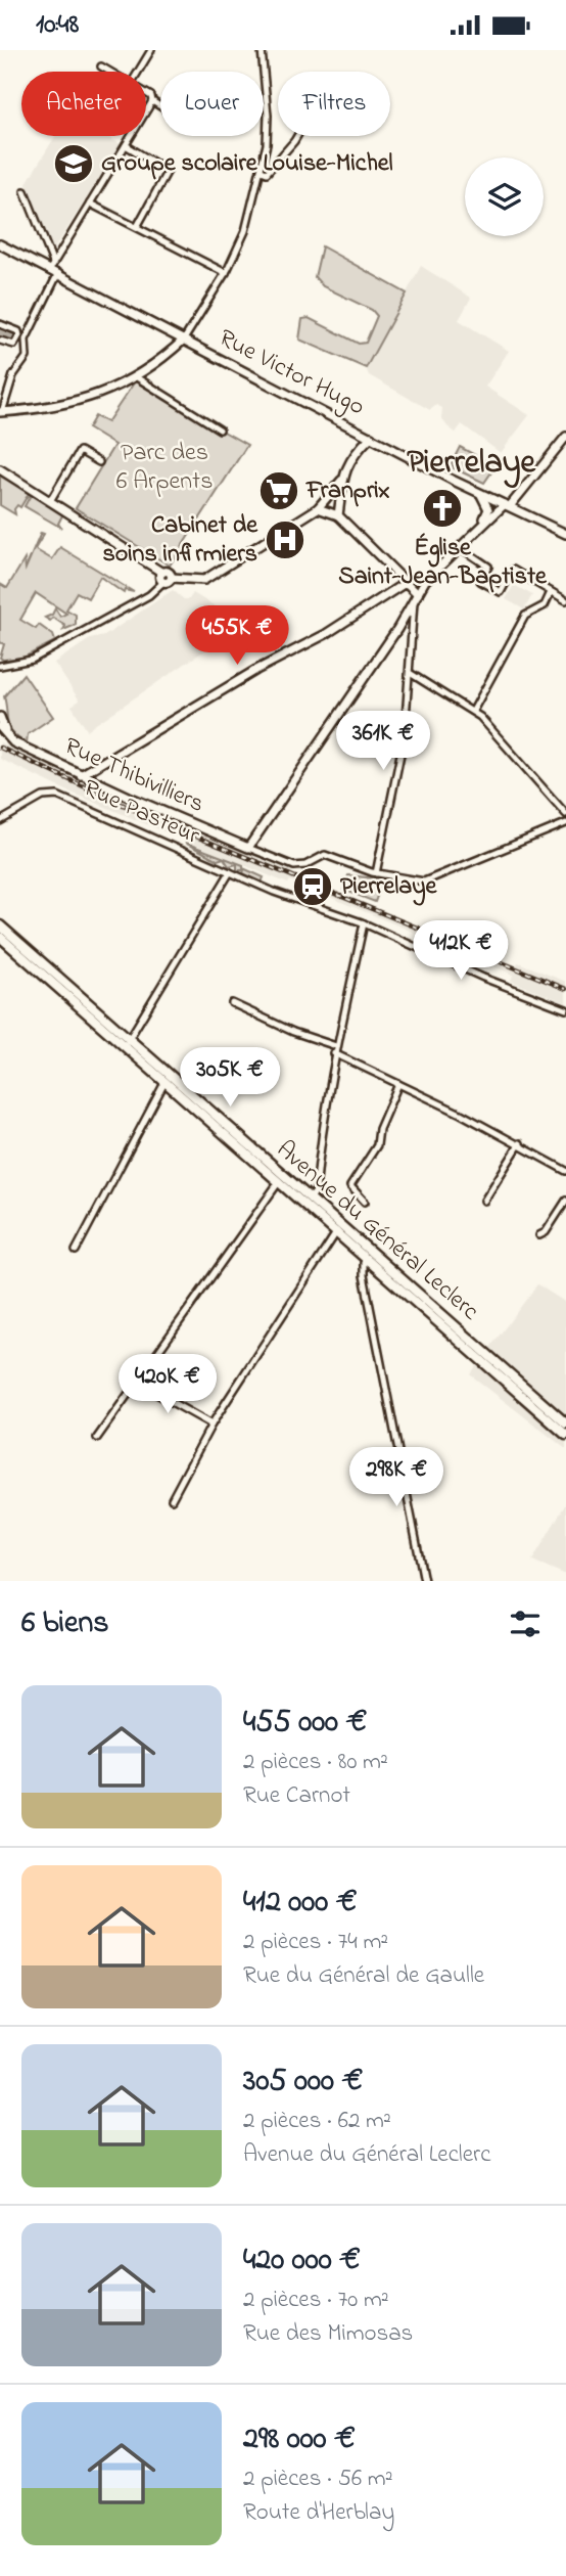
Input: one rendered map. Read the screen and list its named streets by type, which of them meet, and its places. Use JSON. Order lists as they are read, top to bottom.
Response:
{
  "streets": {
    "main road": ["Avenue du Général Leclerc"],
    "street": ["Rue Victor Hugo", "Rue Thibivilliers", "Rue Pasteur"]
  },
  "districts": ["Pierrelaye"],
  "parks": ["Parc des 6 Arpents"],
  "places": {
    "school or university": ["Groupe scolaire Louise-Michel"],
    "supermarket": ["Franprix"],
    "church": ["Église Saint-Jean-Baptiste"],
    "hospital": ["Cabinet de soins infirmiers"],
    "station": ["Pierrelaye"]
  },
  "page": {
    "status": "10:48",
    "chip": ["Acheter", "Louer", "Filtres"],
    "price": [
      "455K €",
      "361K €",
      "412K €",
      "305K €",
      "420K €",
      "298K €"
    ],
    "heading": "6 biens",
    "list": [
      {
        "name": "455 000 €",
        "note": "2 pièces · 80 m² · Rue Carnot"
      },
      {
        "name": "412 000 €",
        "note": "2 pièces · 74 m² · Rue du Général de Gaulle"
      },
      {
        "name": "305 000 €",
        "note": "2 pièces · 62 m² · Avenue du Général Leclerc"
      },
      {
        "name": "420 000 €",
        "note": "2 pièces · 70 m² · Rue des Mimosas"
      },
      {
        "name": "298 000 €",
        "note": "2 pièces · 56 m² · Route d'Herblay"
      }
    ]
  }
}
